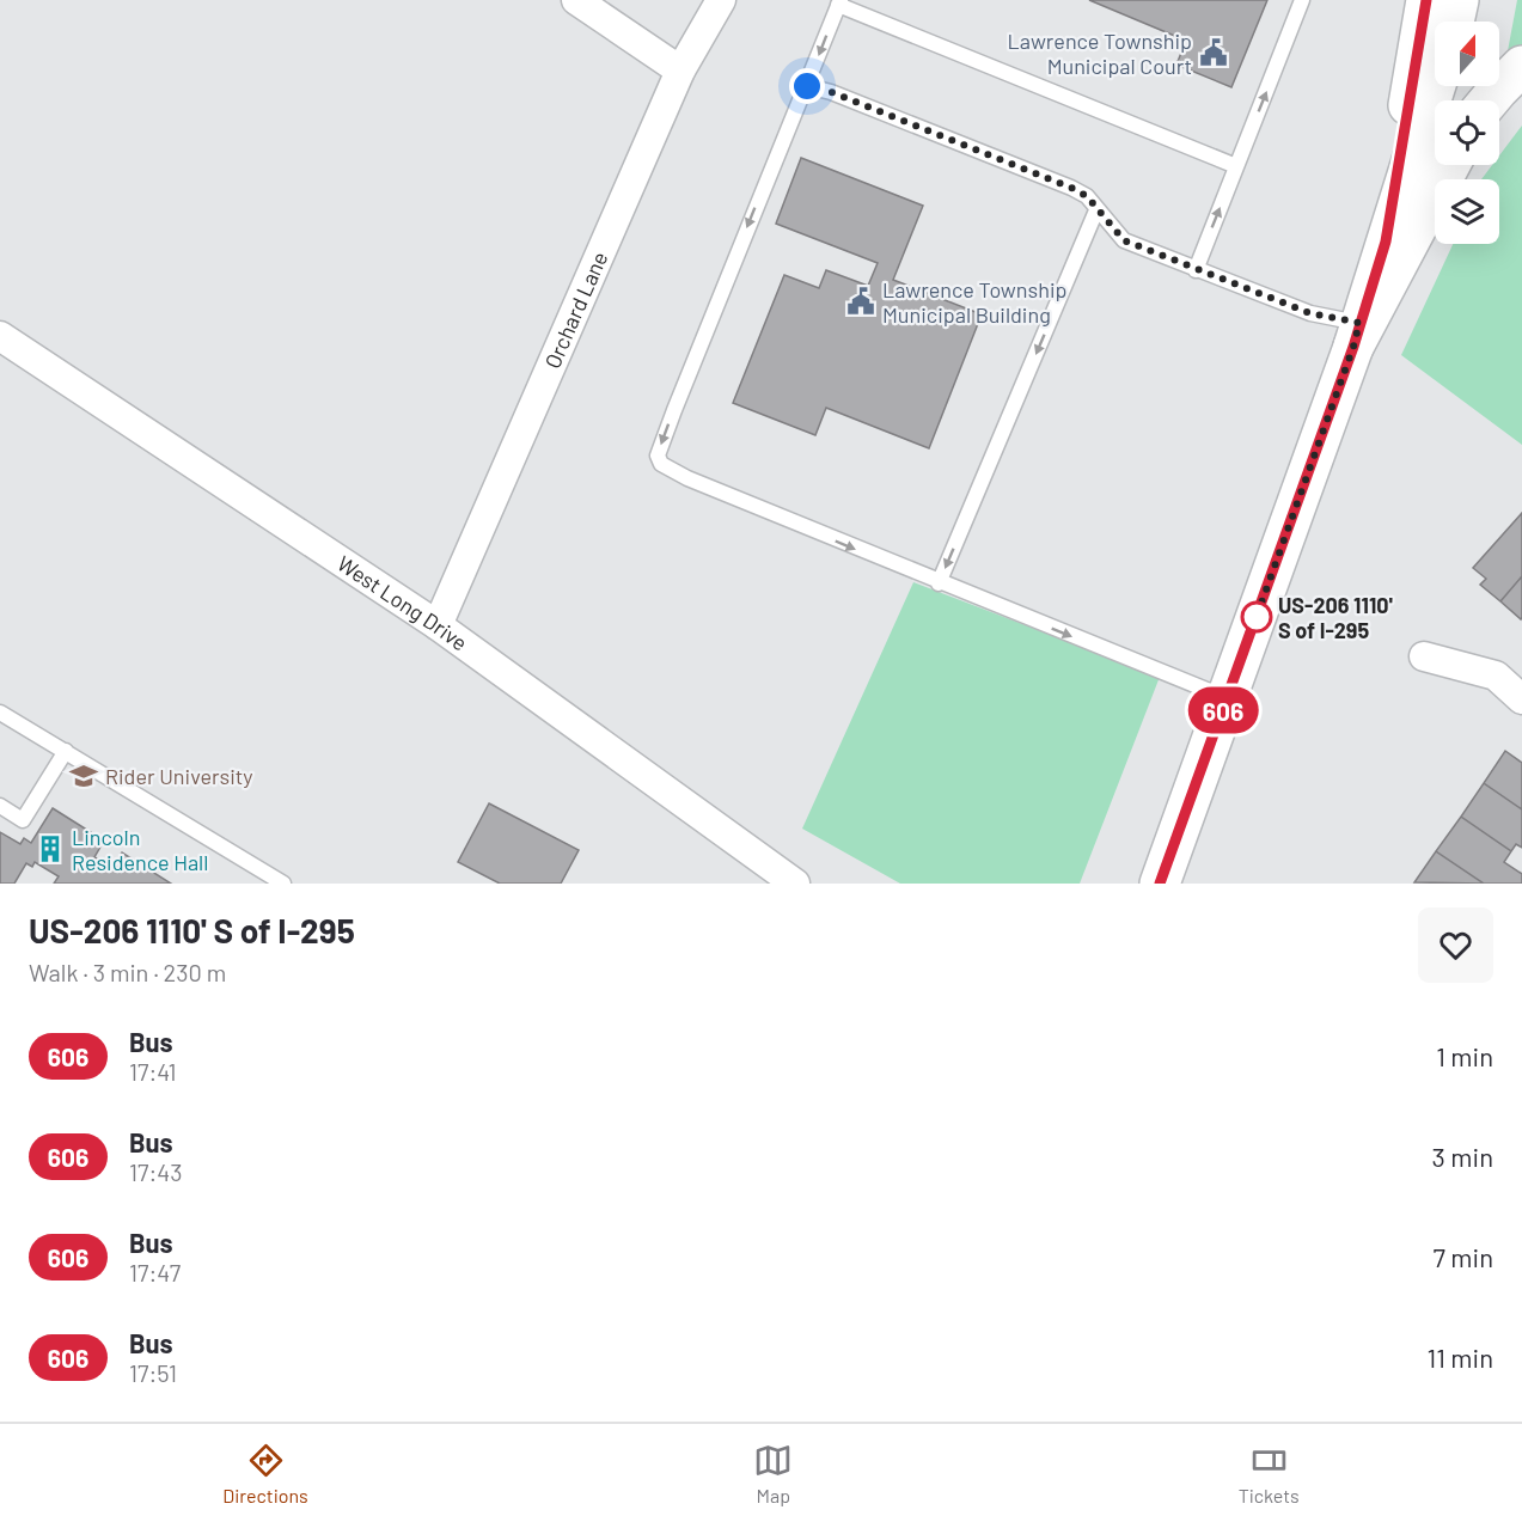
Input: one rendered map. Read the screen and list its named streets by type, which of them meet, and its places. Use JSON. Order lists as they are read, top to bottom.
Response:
{
  "streets": {
    "street": ["Orchard Lane", "West Long Drive"]
  },
  "crossings": [
    ["Orchard Lane", "West Long Drive"]
  ],
  "places": {
    "public building": ["Lawrence Township Municipal Court", "Lawrence Township Municipal Building"],
    "other": ["US-206 1110' S of I-295"],
    "school or university": ["Rider University"],
    "building": ["Lincoln Residence Hall"]
  },
  "lines": ["bus line 606"],
  "north": "top",
  "page": {
    "on_map": "606",
    "heading": ["US-206 1110' S of I-295", "Walk · 3 min · 230 m"],
    "list": [
      {
        "mark": "606",
        "name": "Bus",
        "note": "17:41",
        "value": "1 min"
      },
      {
        "mark": "606",
        "name": "Bus",
        "note": "17:43",
        "value": "3 min"
      },
      {
        "mark": "606",
        "name": "Bus",
        "note": "17:47",
        "value": "7 min"
      },
      {
        "mark": "606",
        "name": "Bus",
        "note": "17:51",
        "value": "11 min"
      }
    ],
    "tabs": ["Directions", "Map", "Tickets"]
  }
}
